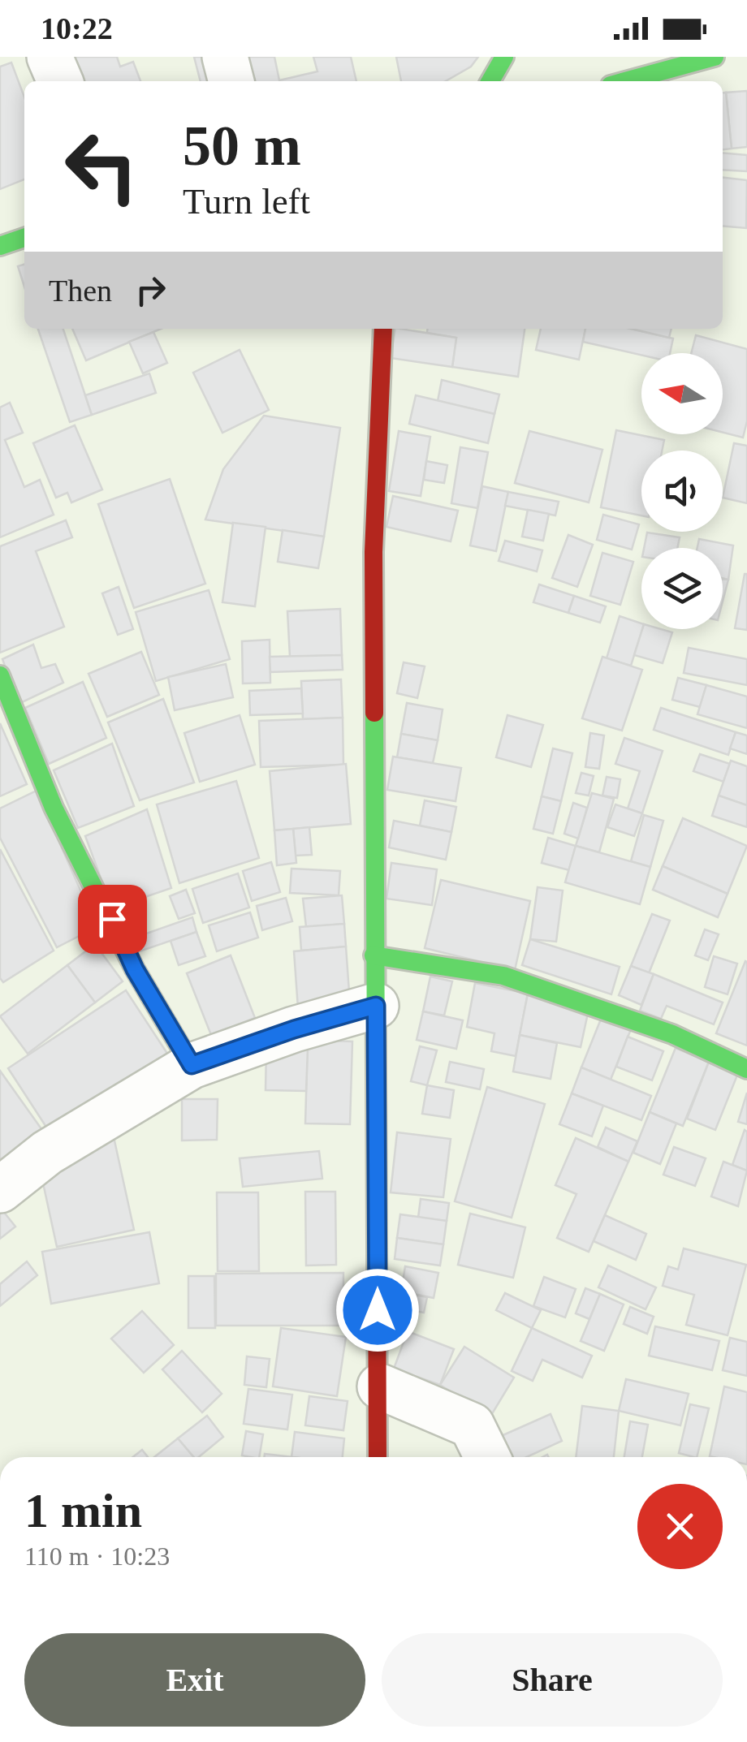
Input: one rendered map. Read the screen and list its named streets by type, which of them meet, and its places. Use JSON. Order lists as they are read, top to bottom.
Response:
{
  "north": "left",
  "page": {
    "status": "10:22",
    "turn": ["50 m", "Turn left"],
    "then": "Then",
    "heading": ["1 min", "110 m · 10:23"],
    "buttons": ["Exit", "Share"]
  }
}
